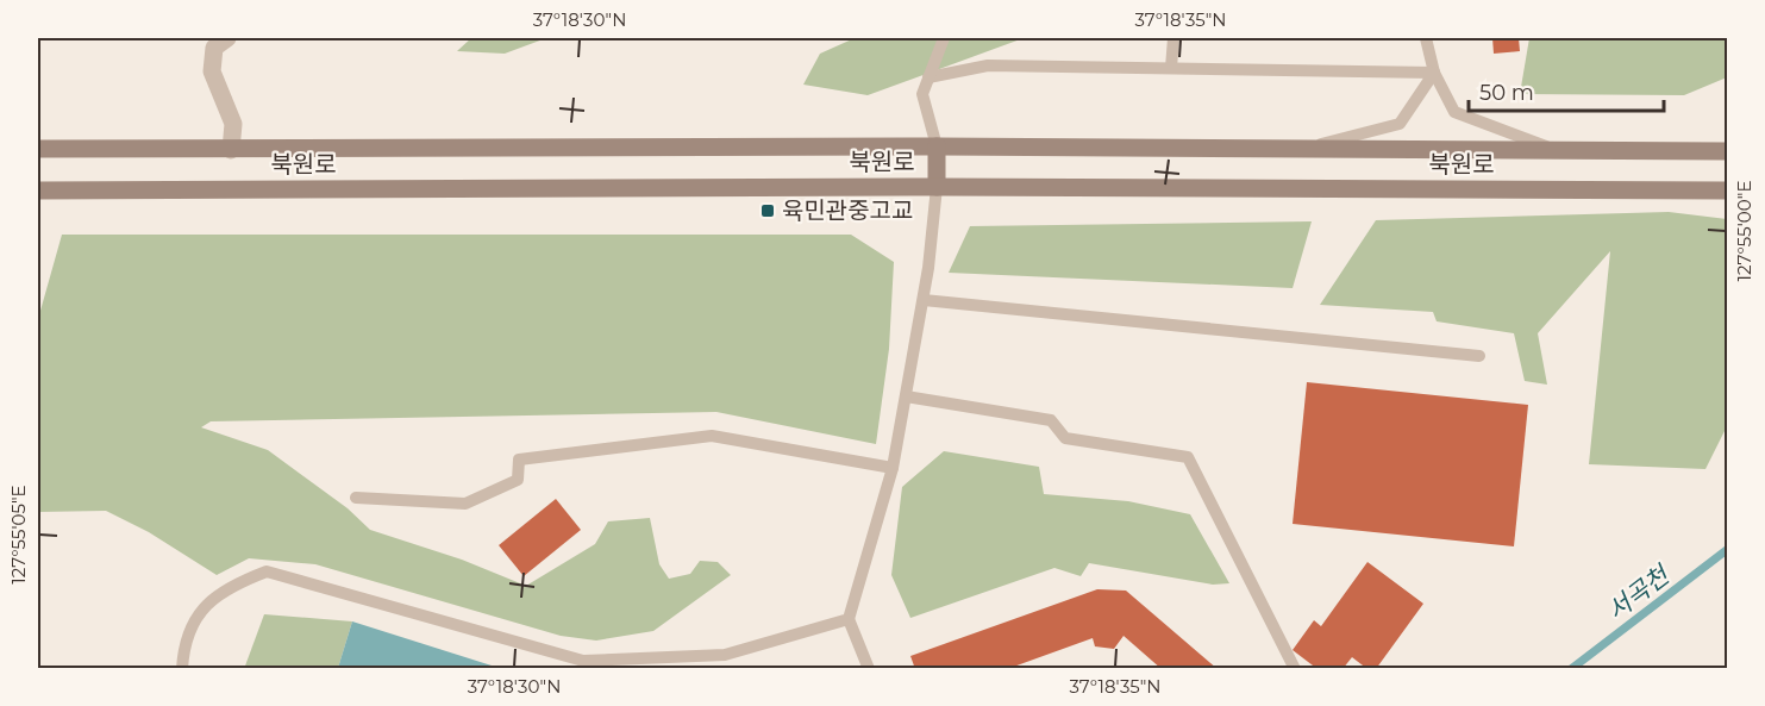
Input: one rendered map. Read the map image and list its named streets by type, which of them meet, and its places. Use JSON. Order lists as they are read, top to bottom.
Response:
{
  "streets": {
    "street": ["북원로"]
  },
  "water": ["서곡천"],
  "places": {
    "transit": ["육민관중고교"]
  },
  "scale_bar": "50 m",
  "coordinates": [
    "37°18'30\"N",
    "37°18'35\"N",
    "127°55'00\"E",
    "127°55'05\"E"
  ]
}
